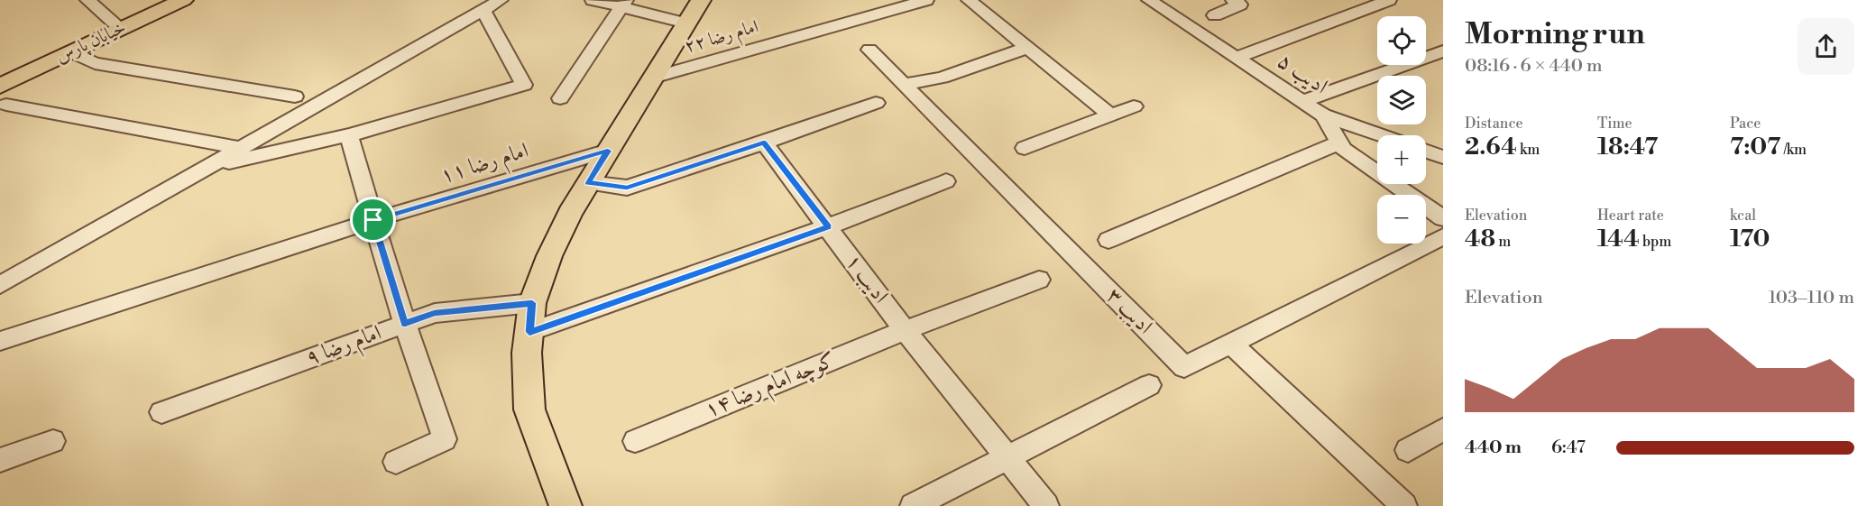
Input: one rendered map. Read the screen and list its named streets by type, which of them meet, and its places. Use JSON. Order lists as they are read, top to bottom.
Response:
{
  "streets": {
    "main road": ["خیابان پارس"],
    "street": [
      "امام رضا ۲۲",
      "ادیب ۵",
      "امام رضا ۱۱",
      "ادیب ۱",
      "ادیب ۳",
      "امام رضا ۹",
      "کوچه امام رضا ۱۴"
    ]
  },
  "crossings": [
    ["ادیب ۱", "کوچه امام رضا ۱۴"]
  ],
  "page": {
    "heading": ["Morning run", "08:16 · 6 × 440 m"],
    "map_buttons": ["+", "−"],
    "stats": [
      ["Distance", "2.64 km"],
      ["Time", "18:47"],
      ["Pace", "7:07 /km"],
      ["Elevation", "48 m"],
      ["Heart rate", "144 bpm"],
      ["kcal", "170"]
    ],
    "chart": ["Elevation", "103–110 m"],
    "list": [
      {
        "name": "440 m",
        "note": "6:47"
      }
    ]
  }
}
